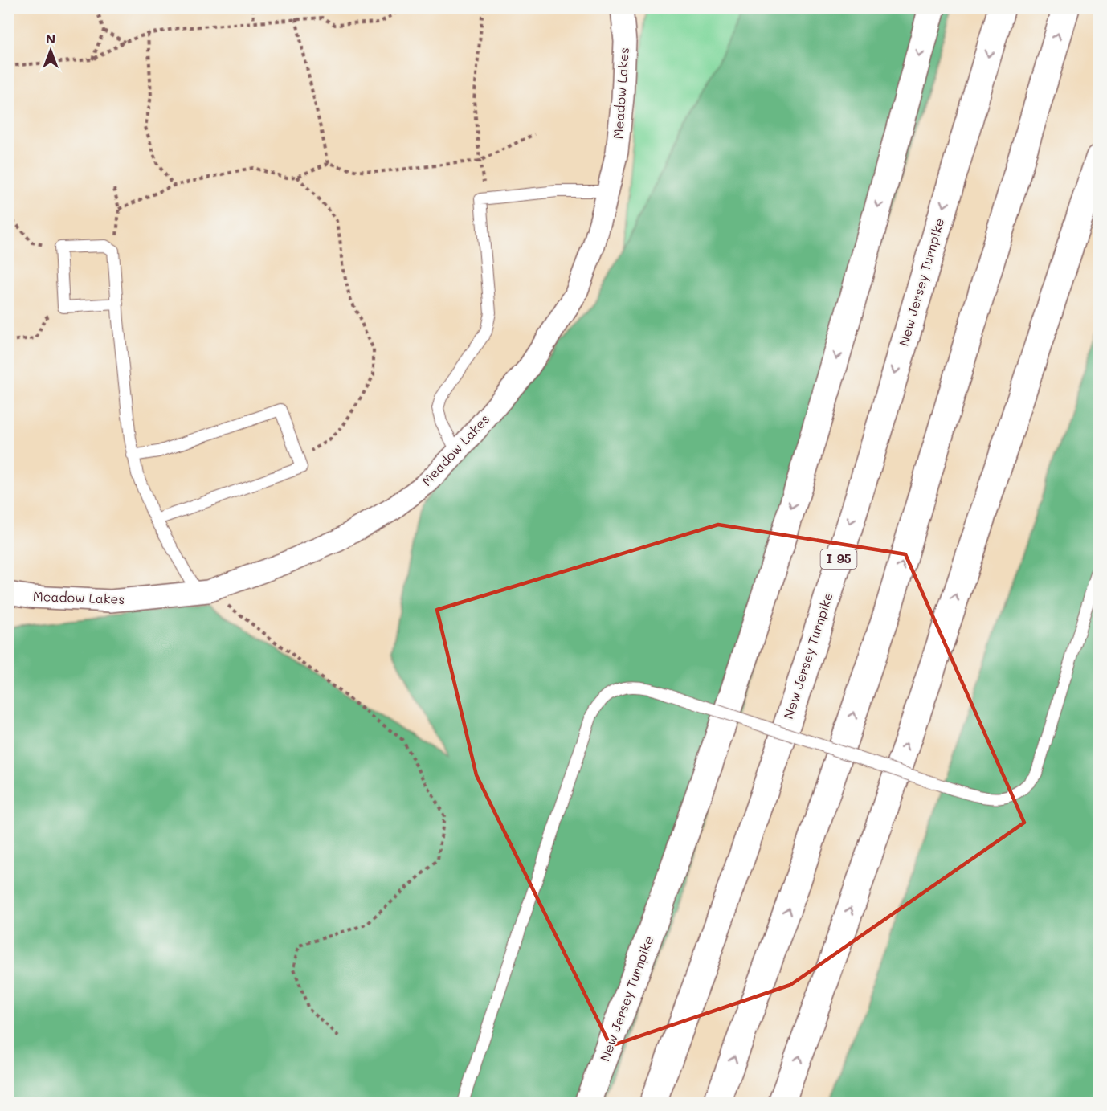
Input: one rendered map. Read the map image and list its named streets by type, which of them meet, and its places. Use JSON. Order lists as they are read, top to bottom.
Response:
{
  "streets": {
    "highway": ["New Jersey Turnpike", "I 95"],
    "street": ["Meadow Lakes"]
  },
  "north": "top"
}
